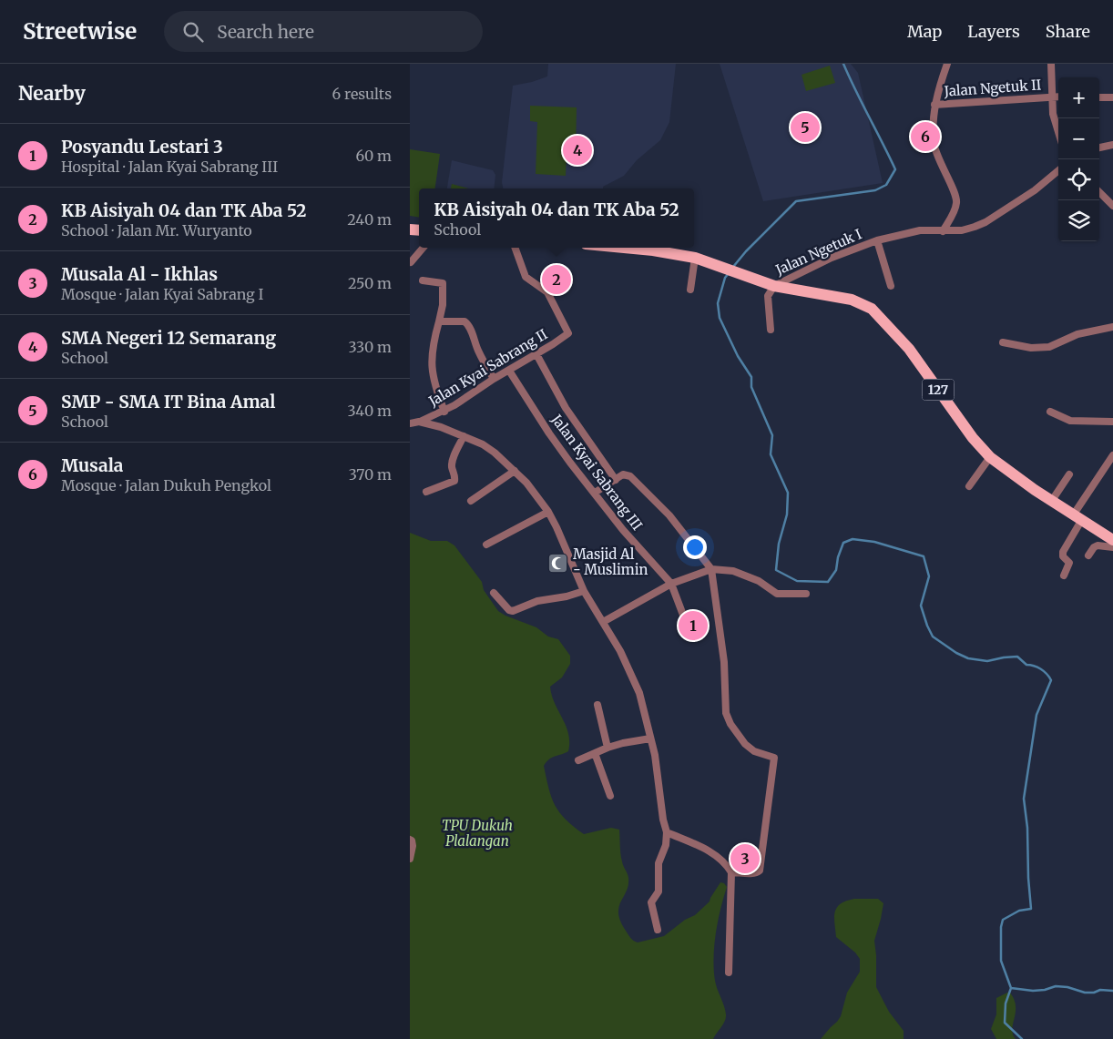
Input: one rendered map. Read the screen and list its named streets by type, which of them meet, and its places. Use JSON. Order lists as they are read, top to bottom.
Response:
{
  "streets": {
    "main road": ["127"],
    "street": [
      "Jalan Ngetuk II",
      "Jalan Ngetuk I",
      "Jalan Kyai Sabrang II",
      "Jalan Kyai Sabrang III"
    ]
  },
  "crossings": [
    ["Jalan Ngetuk I", "127"],
    ["Jalan Kyai Sabrang II", "Jalan Kyai Sabrang III"]
  ],
  "parks": ["TPU Dukuh Plalangan"],
  "places": {
    "mosque": ["Masjid Al - Muslimin"]
  },
  "page": {
    "header": "Streetwise",
    "search": "Search here",
    "nav": ["Map", "Layers", "Share"],
    "heading": ["Nearby", "6 results"],
    "map_buttons": ["+", "−"],
    "pins": [
      "5",
      "6",
      "4",
      "2",
      "1",
      "3"
    ],
    "list": [
      {
        "mark": "1",
        "name": "Posyandu Lestari 3",
        "note": "Hospital · Jalan Kyai Sabrang III",
        "value": "60 m"
      },
      {
        "mark": "2",
        "name": "KB Aisiyah 04 dan TK Aba 52",
        "note": "School · Jalan Mr. Wuryanto",
        "value": "240 m"
      },
      {
        "mark": "3",
        "name": "Musala Al - Ikhlas",
        "note": "Mosque · Jalan Kyai Sabrang I",
        "value": "250 m"
      },
      {
        "mark": "4",
        "name": "SMA Negeri 12 Semarang",
        "note": "School",
        "value": "330 m"
      },
      {
        "mark": "5",
        "name": "SMP - SMA IT Bina Amal",
        "note": "School",
        "value": "340 m"
      },
      {
        "mark": "6",
        "name": "Musala",
        "note": "Mosque · Jalan Dukuh Pengkol",
        "value": "370 m"
      }
    ],
    "popup": ["KB Aisiyah 04 dan TK Aba 52", "School"]
  }
}
